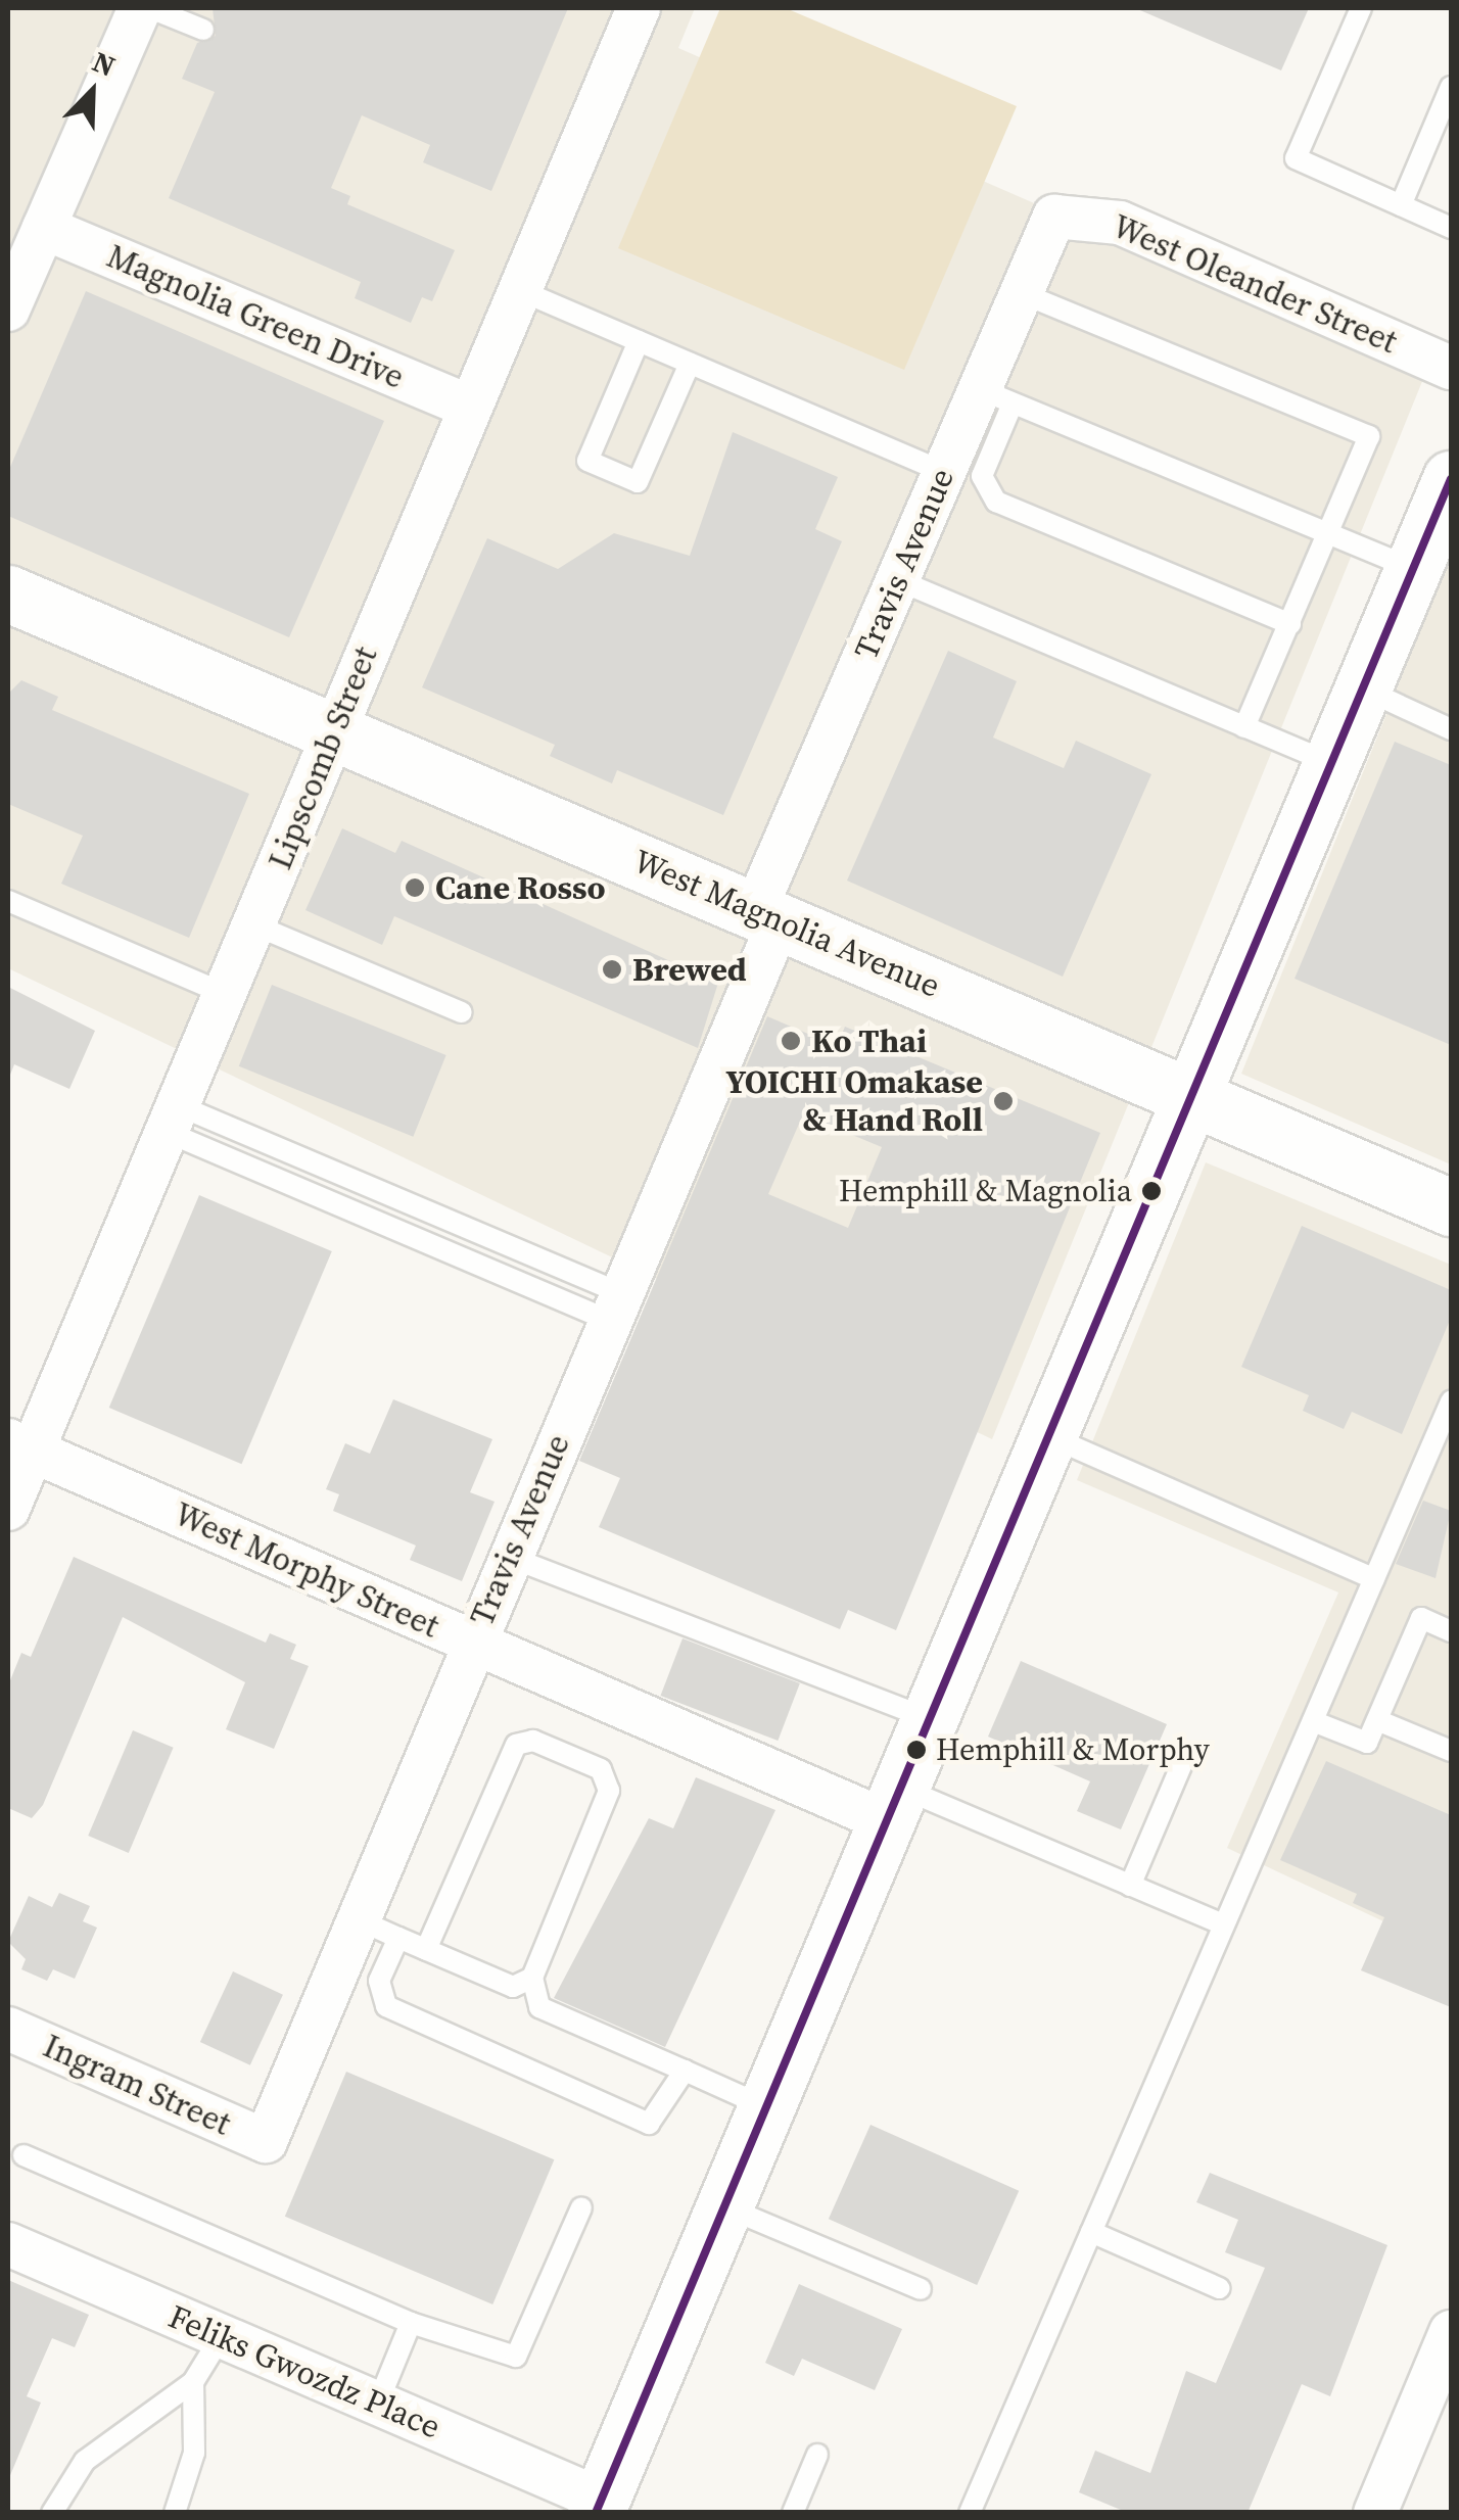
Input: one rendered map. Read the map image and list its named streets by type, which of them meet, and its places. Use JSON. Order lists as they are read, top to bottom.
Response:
{
  "streets": {
    "main road": ["West Magnolia Avenue"],
    "street": [
      "West Oleander Street",
      "Magnolia Green Drive",
      "Travis Avenue",
      "Lipscomb Street",
      "West Morphy Street",
      "Ingram Street",
      "Feliks Gwozdz Place"
    ]
  },
  "crossings": [
    ["West Oleander Street", "Travis Avenue"],
    ["Magnolia Green Drive", "Lipscomb Street"],
    ["Travis Avenue", "West Magnolia Avenue"],
    ["Travis Avenue", "West Morphy Street"],
    ["Travis Avenue", "Ingram Street"],
    ["Lipscomb Street", "West Magnolia Avenue"],
    ["Lipscomb Street", "West Morphy Street"]
  ],
  "places": [
    "Cane Rosso",
    "Brewed",
    "Ko Thai",
    "YOICHI Omakase & Hand Roll",
    "Hemphill & Magnolia",
    "Hemphill & Morphy"
  ],
  "north": "top right"
}
